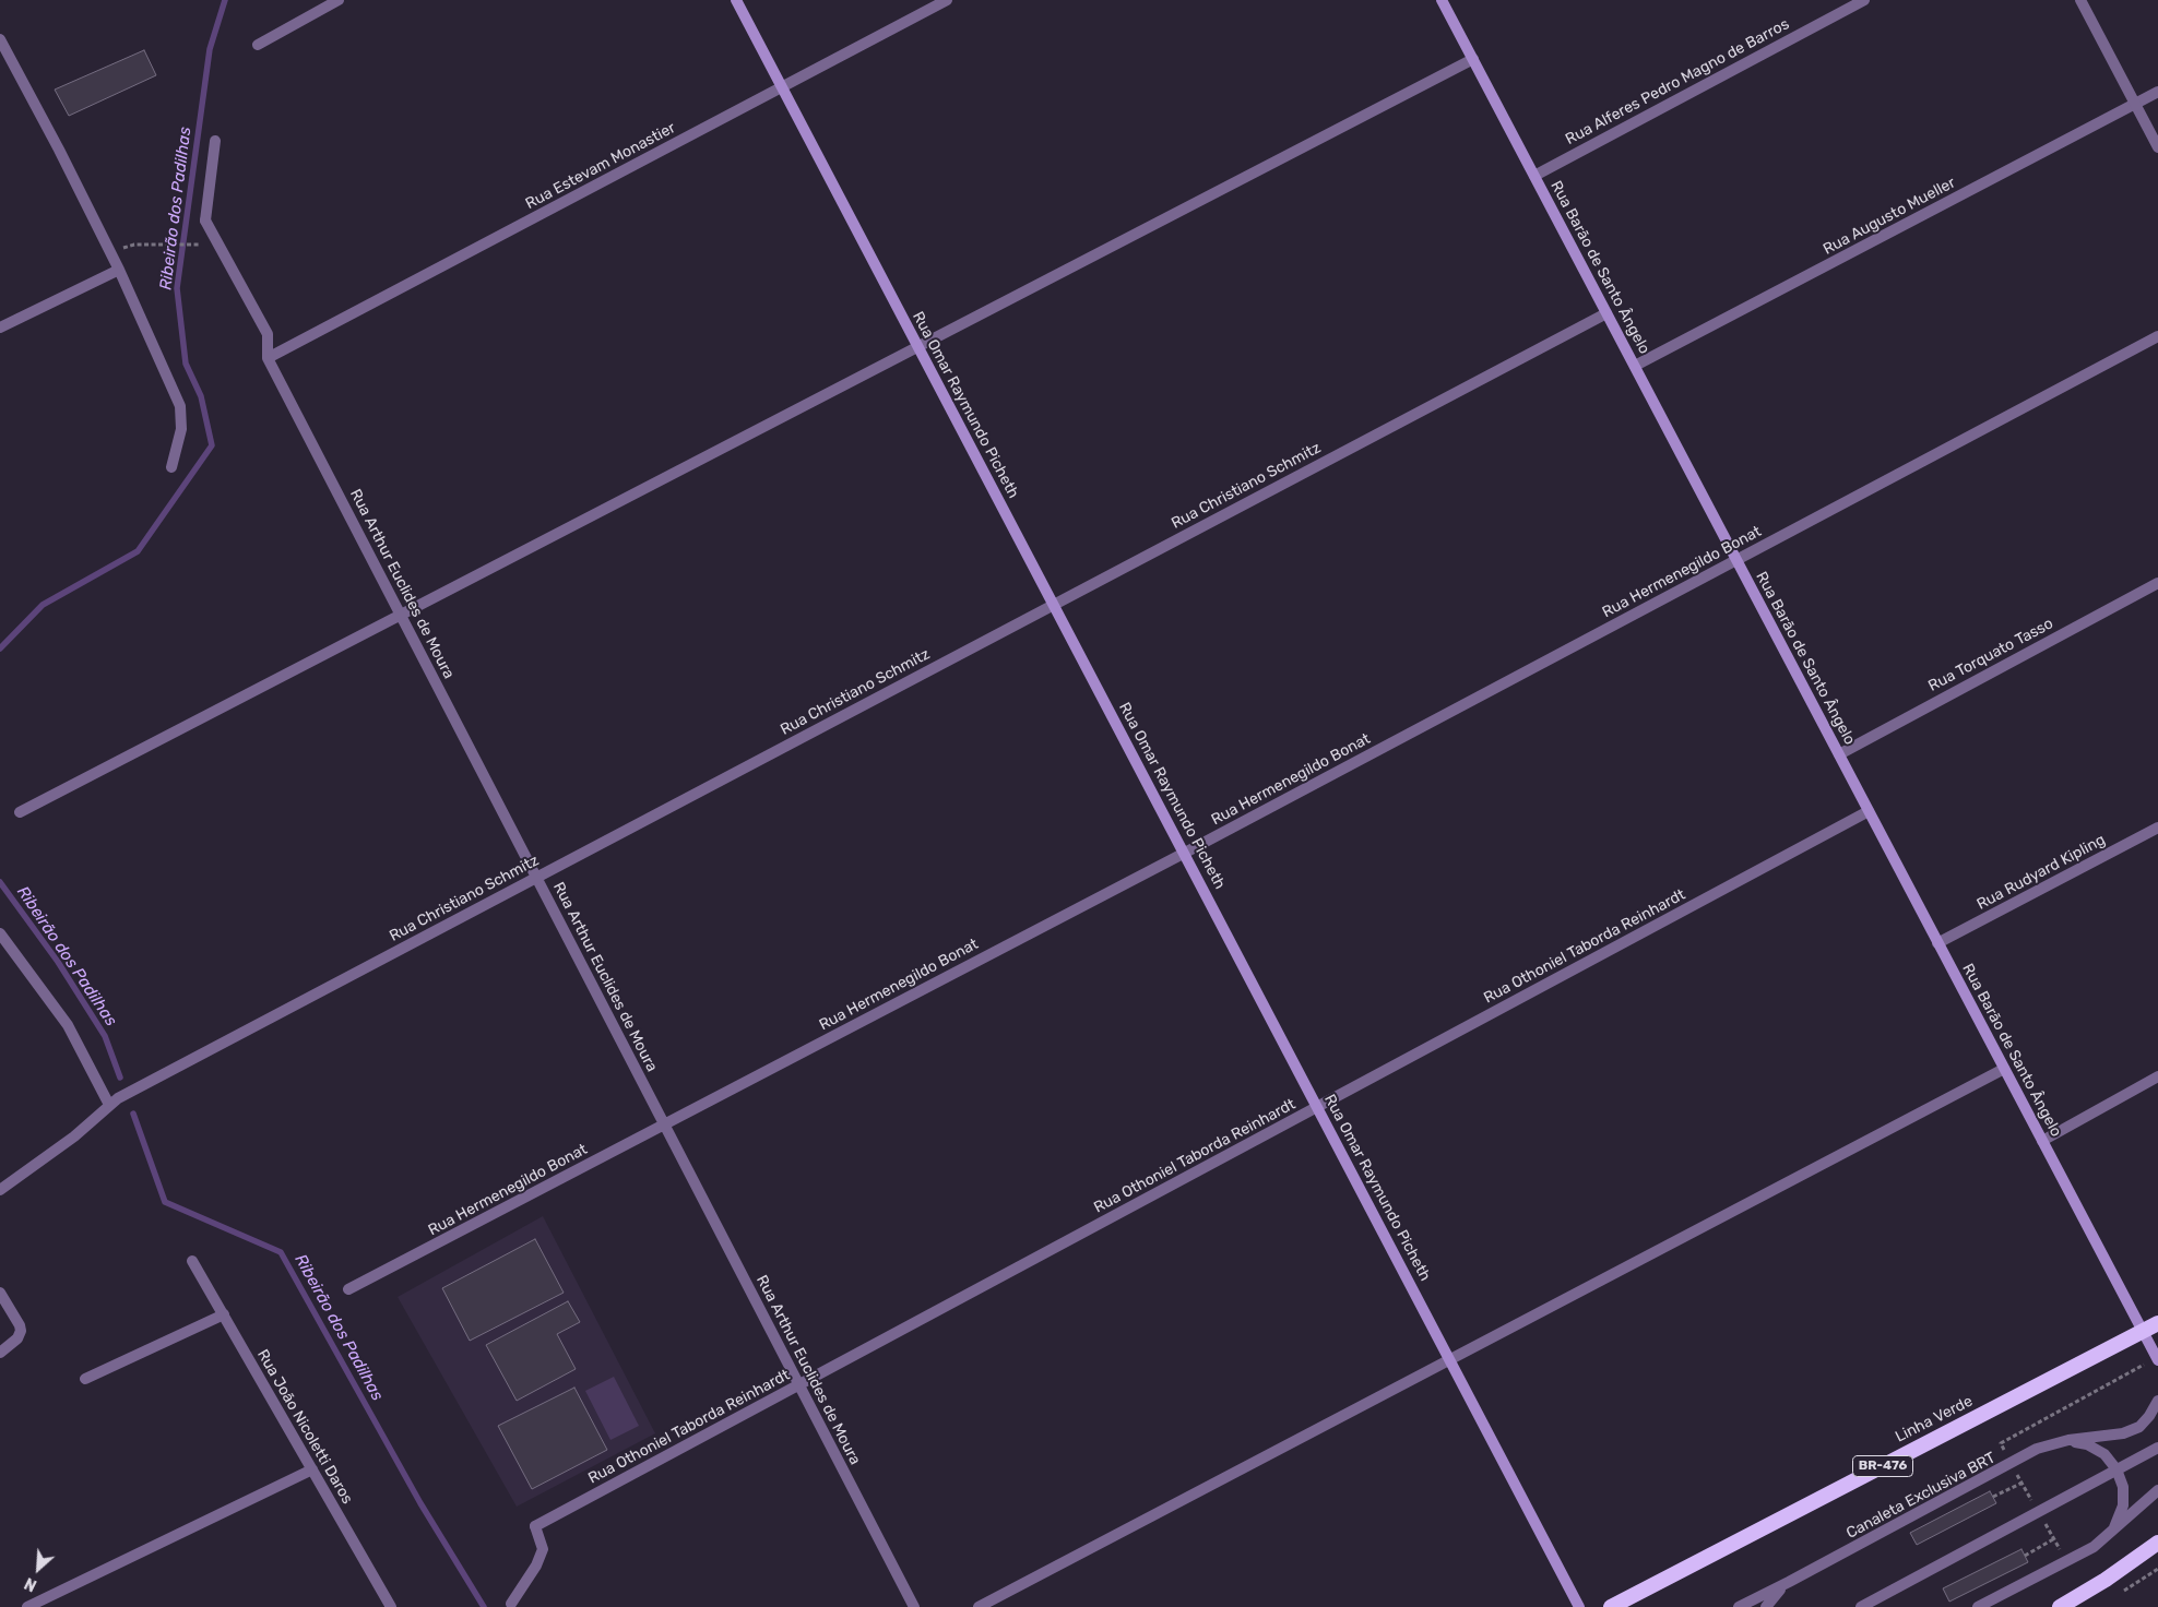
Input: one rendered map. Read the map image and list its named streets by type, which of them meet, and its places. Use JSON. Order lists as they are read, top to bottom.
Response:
{
  "streets": {
    "highway": ["Linha Verde", "BR-476"],
    "main road": ["Rua Barão de Santo Ângelo", "Rua Omar Raymundo Picheth"],
    "street": [
      "Rua Alferes Pedro Magno de Barros",
      "Rua Estevam Monastier",
      "Rua Augusto Mueller",
      "Rua Christiano Schmitz",
      "Rua Hermenegildo Bonat",
      "Rua Arthur Euclides de Moura",
      "Rua Torquato Tasso",
      "Rua Rudyard Kipling",
      "Rua Othoniel Taborda Reinhardt",
      "Rua João Nicoletti Daros",
      "Canaleta Exclusiva BRT"
    ]
  },
  "crossings": [
    ["Rua Alferes Pedro Magno de Barros", "Rua Barão de Santo Ângelo"],
    ["Rua Estevam Monastier", "Rua Omar Raymundo Picheth"],
    ["Rua Estevam Monastier", "Rua Arthur Euclides de Moura"],
    ["Rua Augusto Mueller", "Rua Barão de Santo Ângelo"],
    ["Rua Barão de Santo Ângelo", "Rua Christiano Schmitz"],
    ["Rua Barão de Santo Ângelo", "Rua Hermenegildo Bonat"],
    ["Rua Barão de Santo Ângelo", "Rua Torquato Tasso"],
    ["Rua Barão de Santo Ângelo", "Rua Rudyard Kipling"],
    ["Rua Barão de Santo Ângelo", "Rua Othoniel Taborda Reinhardt"],
    ["Rua Barão de Santo Ângelo", "Linha Verde"],
    ["Rua Omar Raymundo Picheth", "Rua Christiano Schmitz"],
    ["Rua Omar Raymundo Picheth", "Rua Hermenegildo Bonat"],
    ["Rua Omar Raymundo Picheth", "Rua Othoniel Taborda Reinhardt"],
    ["Rua Christiano Schmitz", "Rua Arthur Euclides de Moura"],
    ["Rua Hermenegildo Bonat", "Rua Arthur Euclides de Moura"],
    ["Rua Arthur Euclides de Moura", "Rua Othoniel Taborda Reinhardt"]
  ],
  "water": ["Ribeirão dos Padilhas"],
  "north": "bottom left"
}
